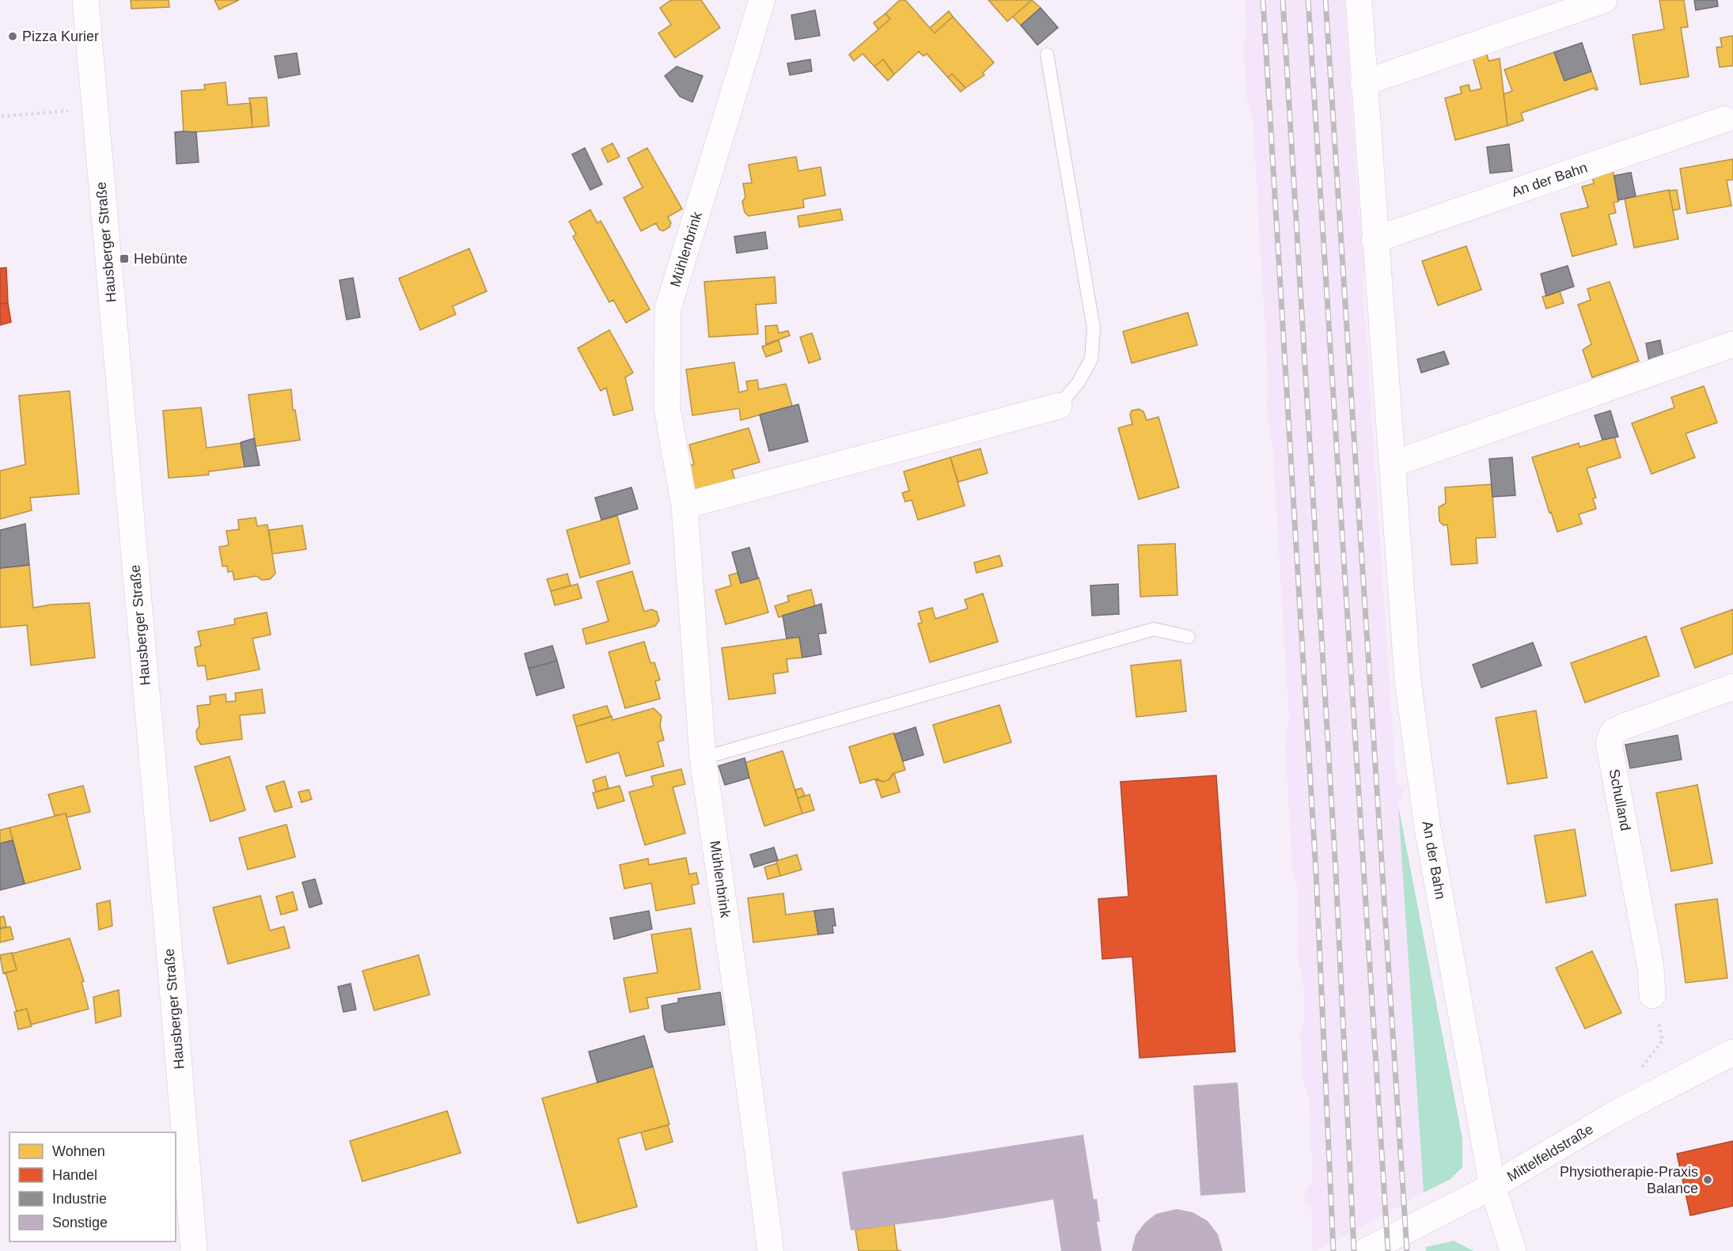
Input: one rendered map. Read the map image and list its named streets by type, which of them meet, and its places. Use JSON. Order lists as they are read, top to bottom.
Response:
{
  "streets": {
    "street": [
      "An der Bahn",
      "Hausberger Straße",
      "Mühlenbrink",
      "Schulland",
      "Mittelfeldstraße"
    ]
  },
  "crossings": [
    ["An der Bahn", "Mittelfeldstraße"]
  ],
  "places": {
    "other": ["Pizza Kurier", "Physiotherapie-Praxis Balance"],
    "transit": ["Hebünte"]
  },
  "legend": [
    "Wohnen",
    "Handel",
    "Industrie",
    "Sonstige"
  ]
}
